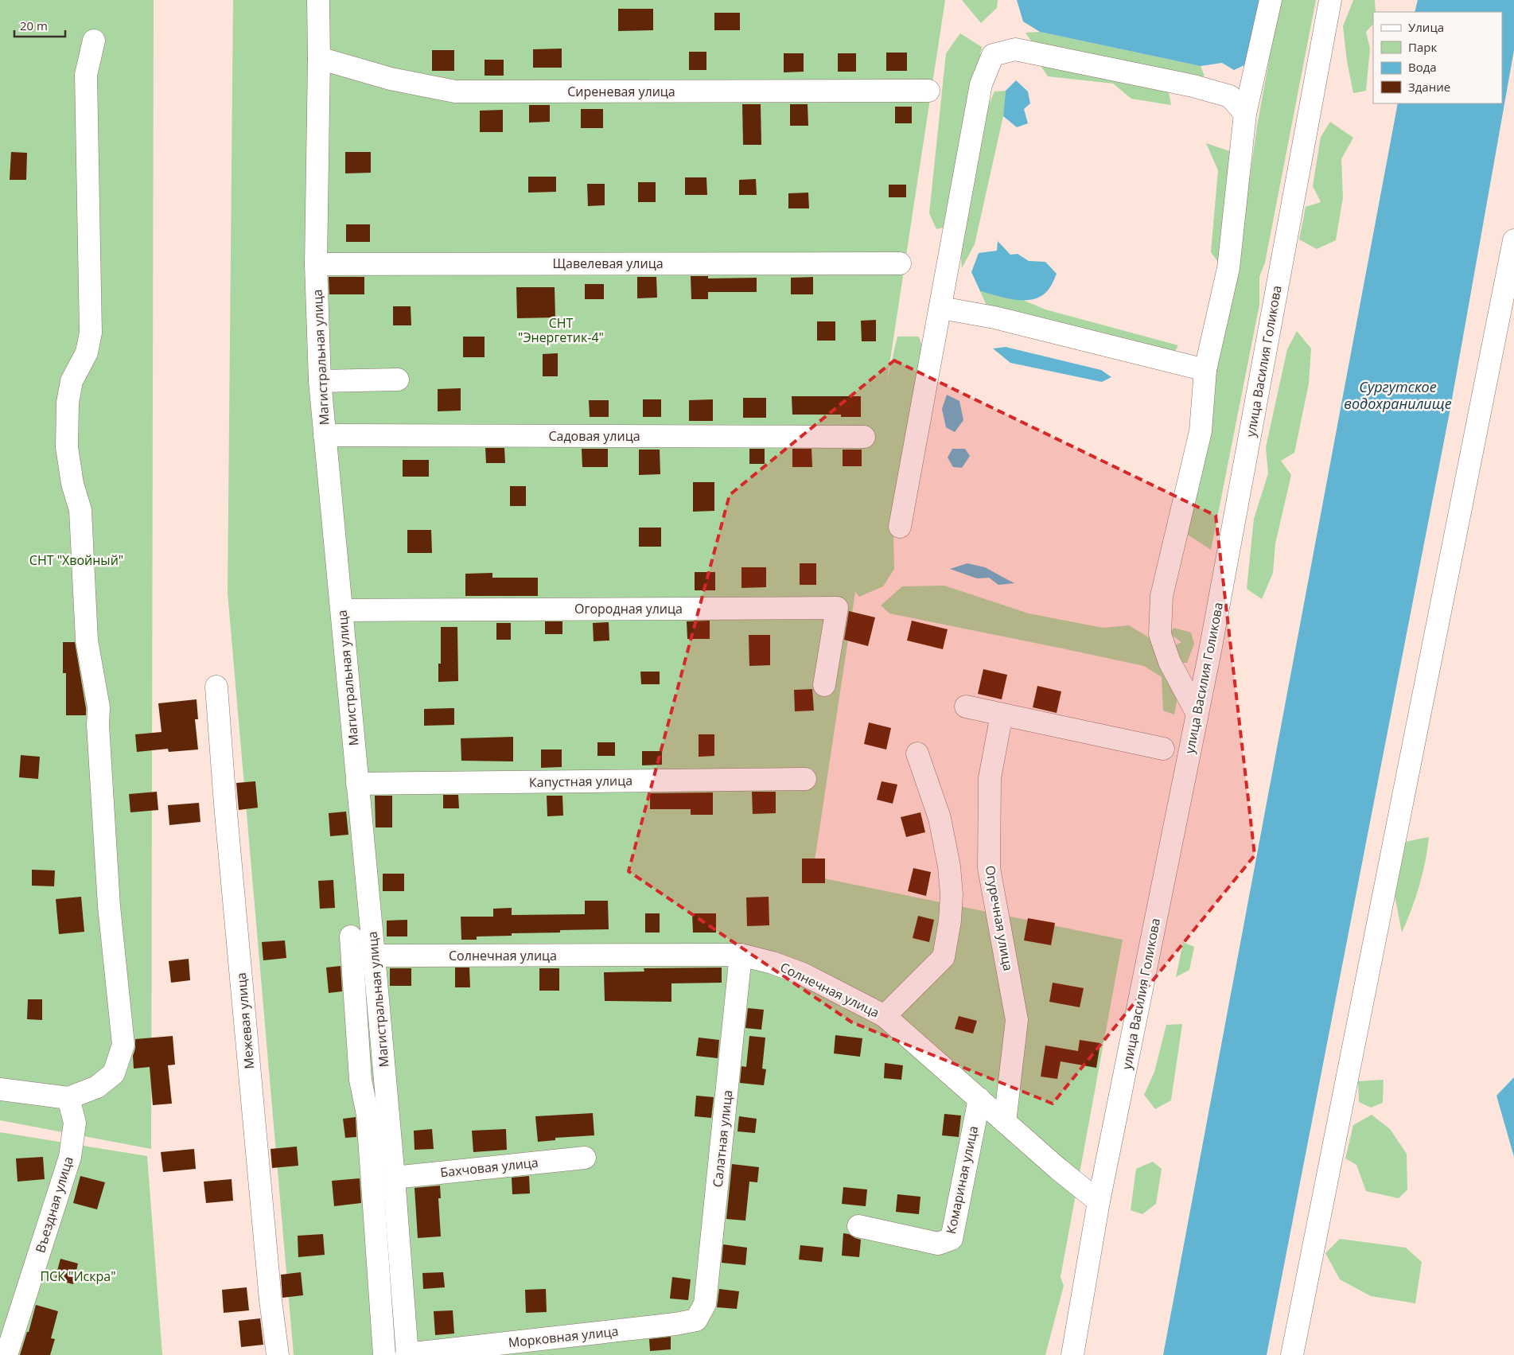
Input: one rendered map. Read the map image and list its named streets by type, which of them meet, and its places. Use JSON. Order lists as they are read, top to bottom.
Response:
{
  "streets": {
    "street": [
      "Сиреневая улица",
      "Щавелевая улица",
      "Магистральная улица",
      "улица Василия Голикова",
      "Садовая улица",
      "Огородная улица",
      "Капустная улица",
      "Огуречная улица",
      "Солнечная улица",
      "Межевая улица",
      "Салатная улица",
      "Бахчовая улица",
      "Комариная улица",
      "Въездная улица",
      "Морковная улица"
    ]
  },
  "crossings": [
    ["Сиреневая улица", "Магистральная улица"],
    ["Щавелевая улица", "Магистральная улица"],
    ["Магистральная улица", "Садовая улица"],
    ["Магистральная улица", "Огородная улица"],
    ["Магистральная улица", "Капустная улица"],
    ["Магистральная улица", "Солнечная улица"],
    ["Магистральная улица", "Бахчовая улица"],
    ["Магистральная улица", "Морковная улица"],
    ["улица Василия Голикова", "Солнечная улица"],
    ["Огуречная улица", "Солнечная улица"],
    ["Солнечная улица", "Салатная улица"],
    ["Солнечная улица", "Комариная улица"],
    ["Салатная улица", "Морковная улица"]
  ],
  "water": ["Сургутское водохранилище"],
  "parks": ["СНТ \"Энергетик-4\"", "СНТ \"Хвойный\"", "ПСК \"Искра\""],
  "legend": [
    "Улица",
    "Парк",
    "Вода",
    "Здание"
  ],
  "scale_bar": "20 m"
}
